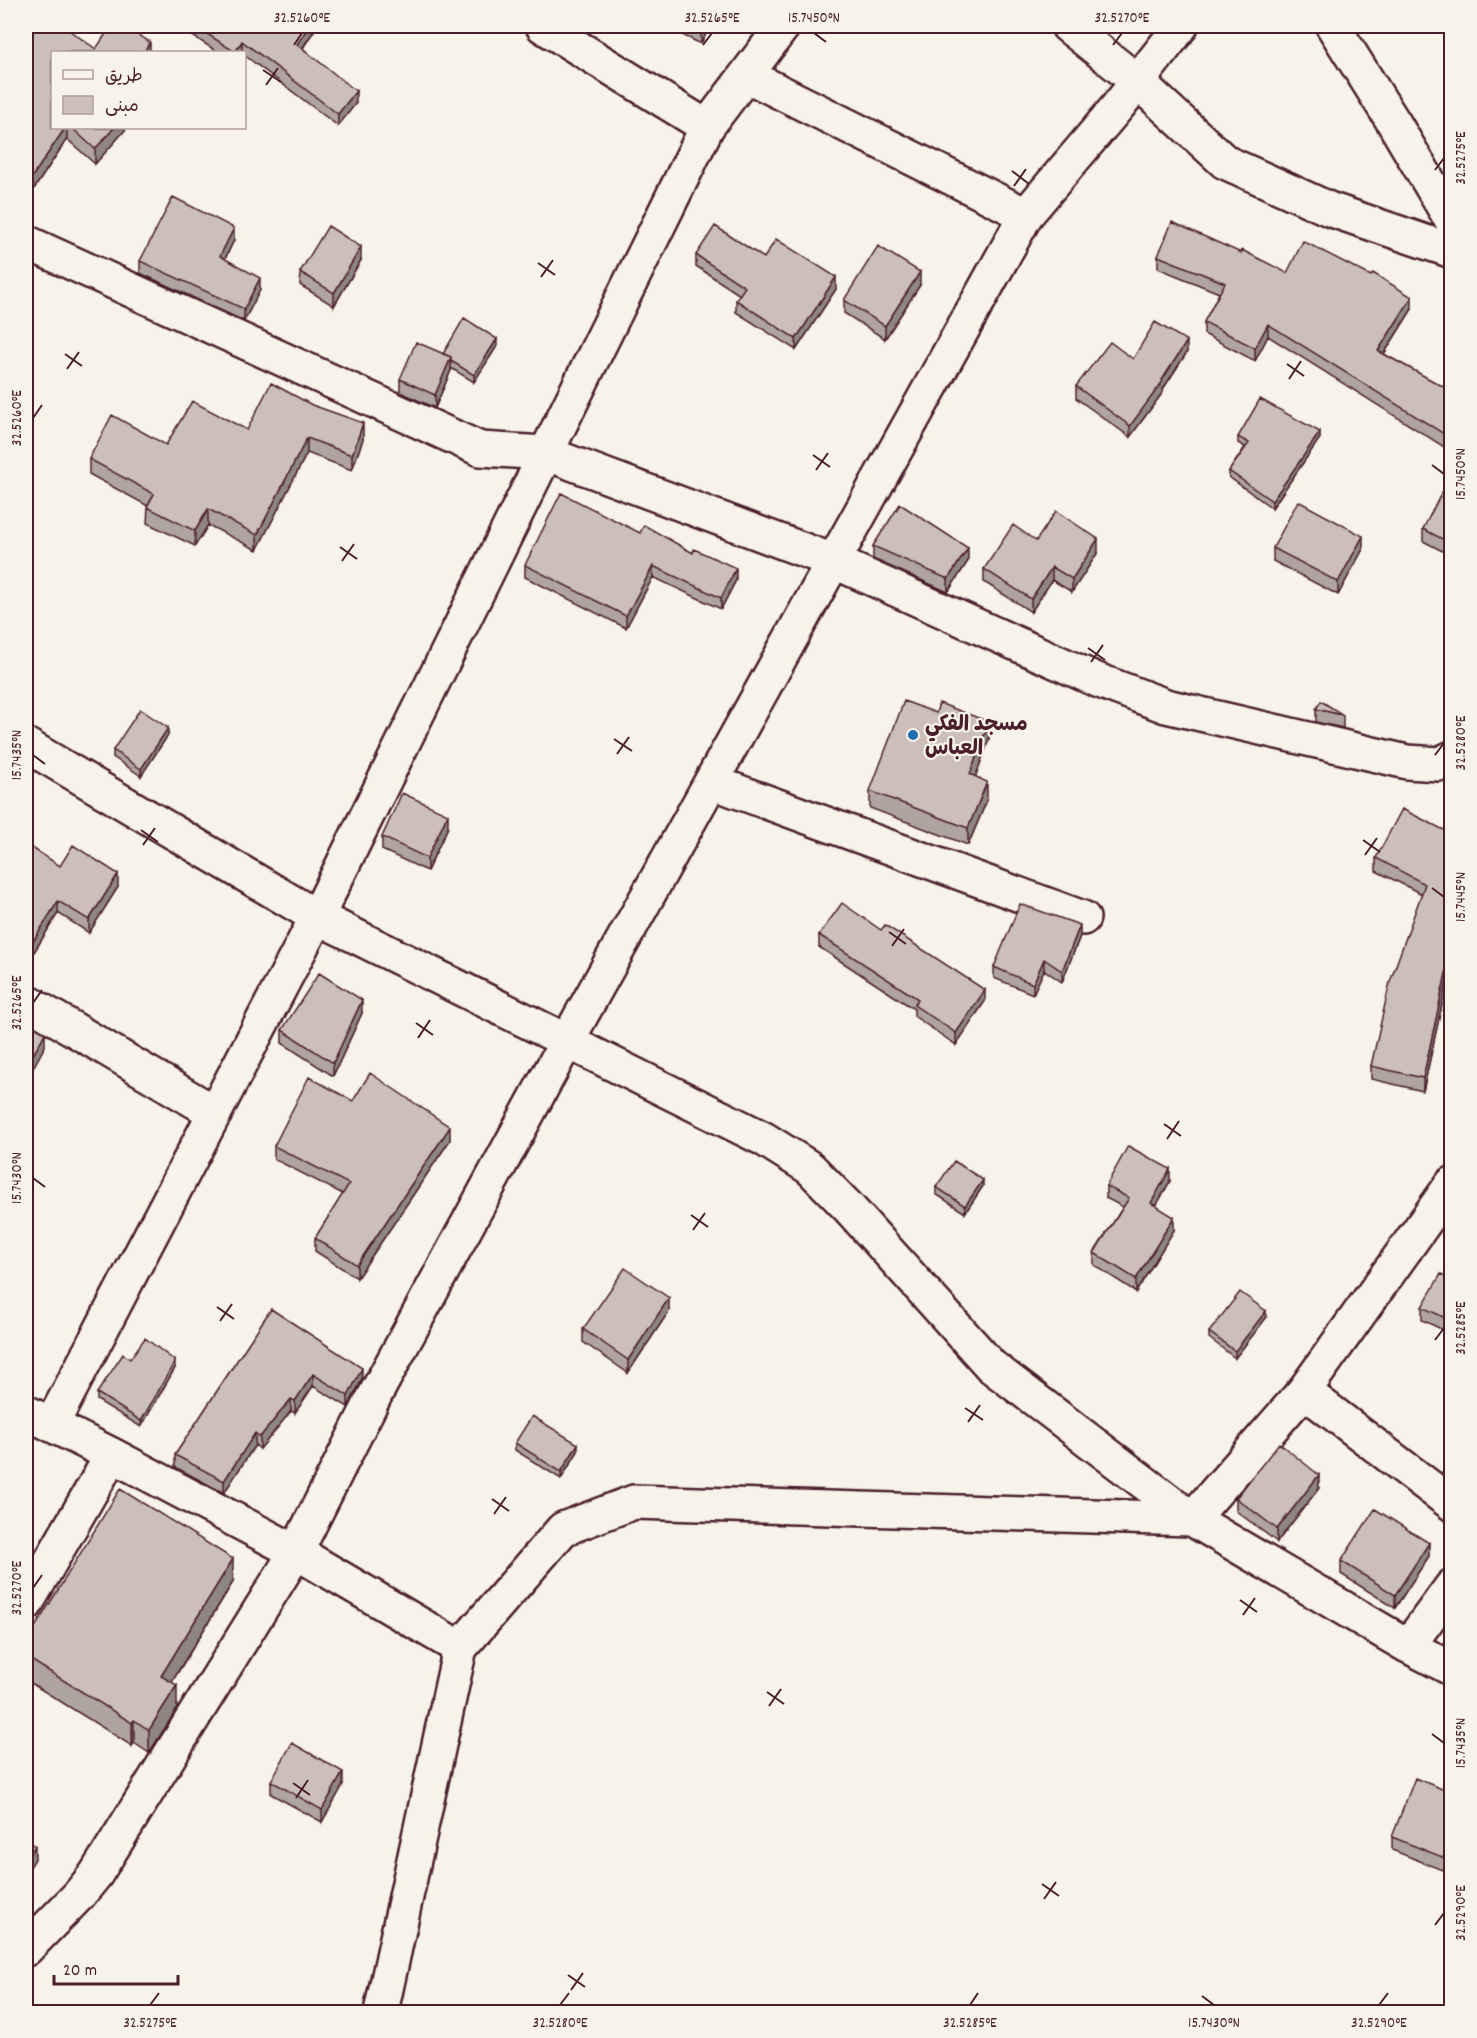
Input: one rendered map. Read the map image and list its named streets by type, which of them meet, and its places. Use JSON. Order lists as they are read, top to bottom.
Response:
{
  "places": ["مسجد الفكي العباس"],
  "legend": ["طريق", "مبنى"],
  "scale_bar": "20 m",
  "coordinates": [
    "32.5260°E",
    "32.5265°E",
    "15.7450°N",
    "32.5270°E",
    "32.5275°E",
    "32.5280°E",
    "15.7435°N",
    "15.7445°N",
    "15.7430°N",
    "32.5285°E",
    "32.5290°E"
  ]
}
